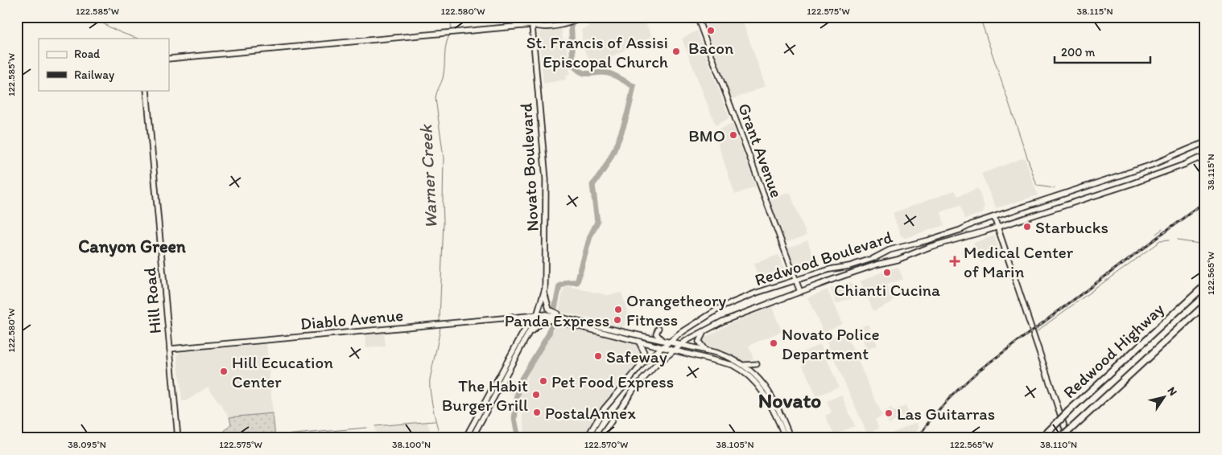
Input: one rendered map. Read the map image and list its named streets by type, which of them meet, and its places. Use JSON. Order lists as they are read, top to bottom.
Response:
{
  "streets": {
    "highway": ["Redwood Highway"],
    "main road": [
      "Grant Avenue",
      "Novato Boulevard",
      "Redwood Boulevard",
      "Hill Road",
      "Diablo Avenue"
    ]
  },
  "crossings": [
    ["Grant Avenue", "Redwood Boulevard"],
    ["Novato Boulevard", "Diablo Avenue"],
    ["Redwood Boulevard", "Diablo Avenue"],
    ["Hill Road", "Diablo Avenue"]
  ],
  "districts": ["Canyon Green", "Novato"],
  "water": ["Warner Creek"],
  "places": {
    "other": [
      "Bacon",
      "St. Francis of Assisi Episcopal Church",
      "BMO",
      "Starbucks",
      "Chianti Cucina",
      "Orangetheory Fitness",
      "Panda Express",
      "Novato Police Department",
      "Safeway",
      "Hill Ecucation Center",
      "Pet Food Express",
      "The Habit Burger Grill",
      "PostalAnnex",
      "Las Guitarras"
    ],
    "health": ["Medical Center of Marin"]
  },
  "legend": ["Road", "Railway"],
  "scale_bar": "200 m",
  "north": "top right",
  "coordinates": [
    "122.585°W",
    "122.580°W",
    "122.575°W",
    "38.115°N",
    "122.565°W",
    "38.095°N",
    "38.100°N",
    "122.570°W",
    "38.105°N",
    "38.110°N"
  ]
}
